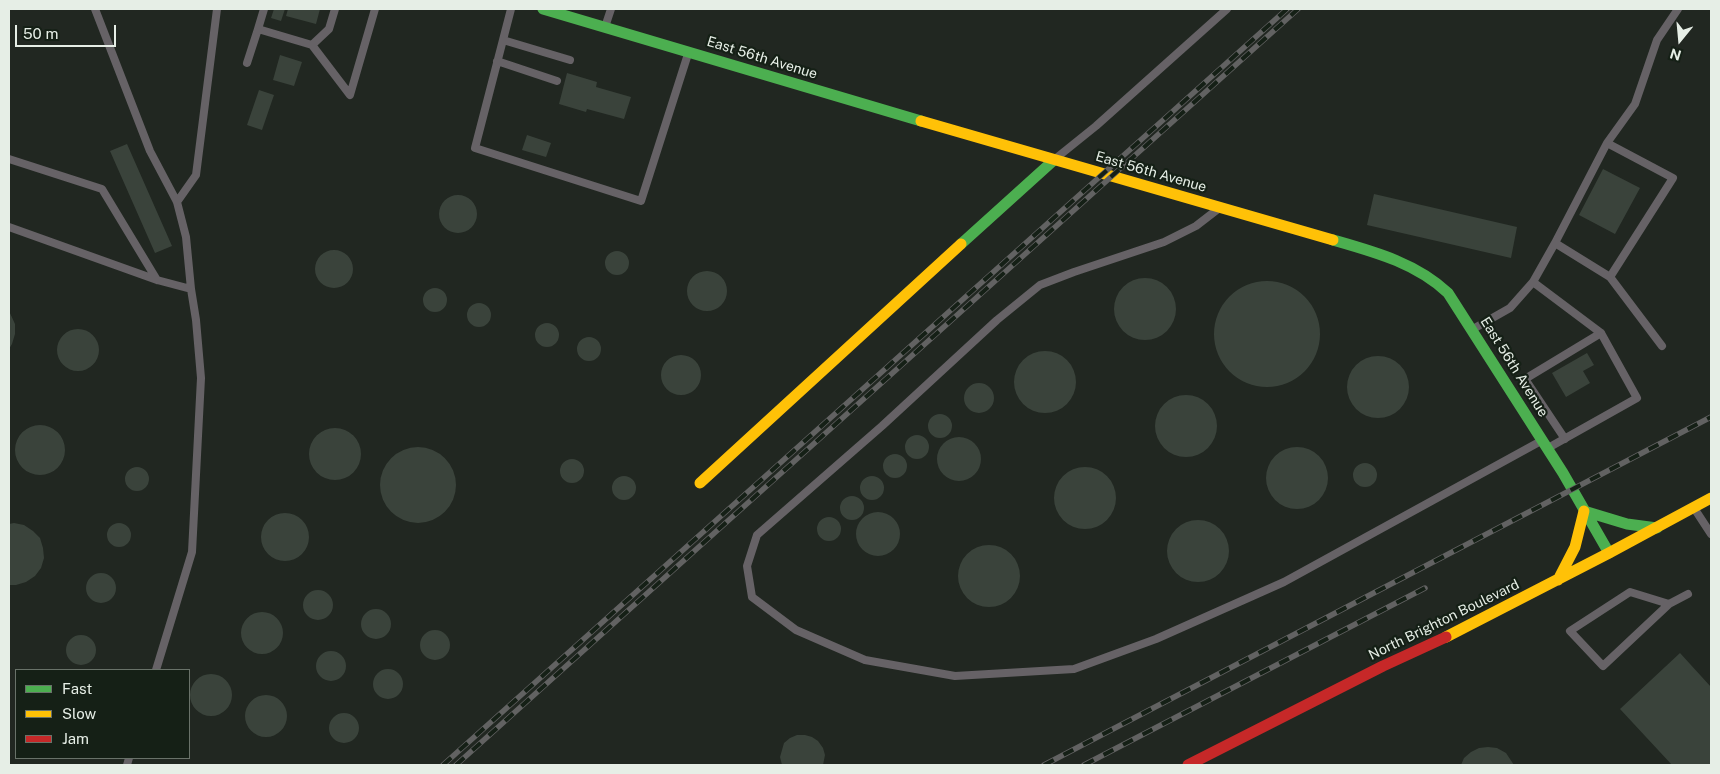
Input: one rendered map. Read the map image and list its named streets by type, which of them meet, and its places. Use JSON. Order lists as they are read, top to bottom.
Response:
{
  "streets": {
    "main road": ["East 56th Avenue", "North Brighton Boulevard"]
  },
  "crossings": [
    ["East 56th Avenue", "North Brighton Boulevard"]
  ],
  "legend": ["Fast", "Slow", "Jam"],
  "scale_bar": "50 m",
  "north": "bottom"
}
